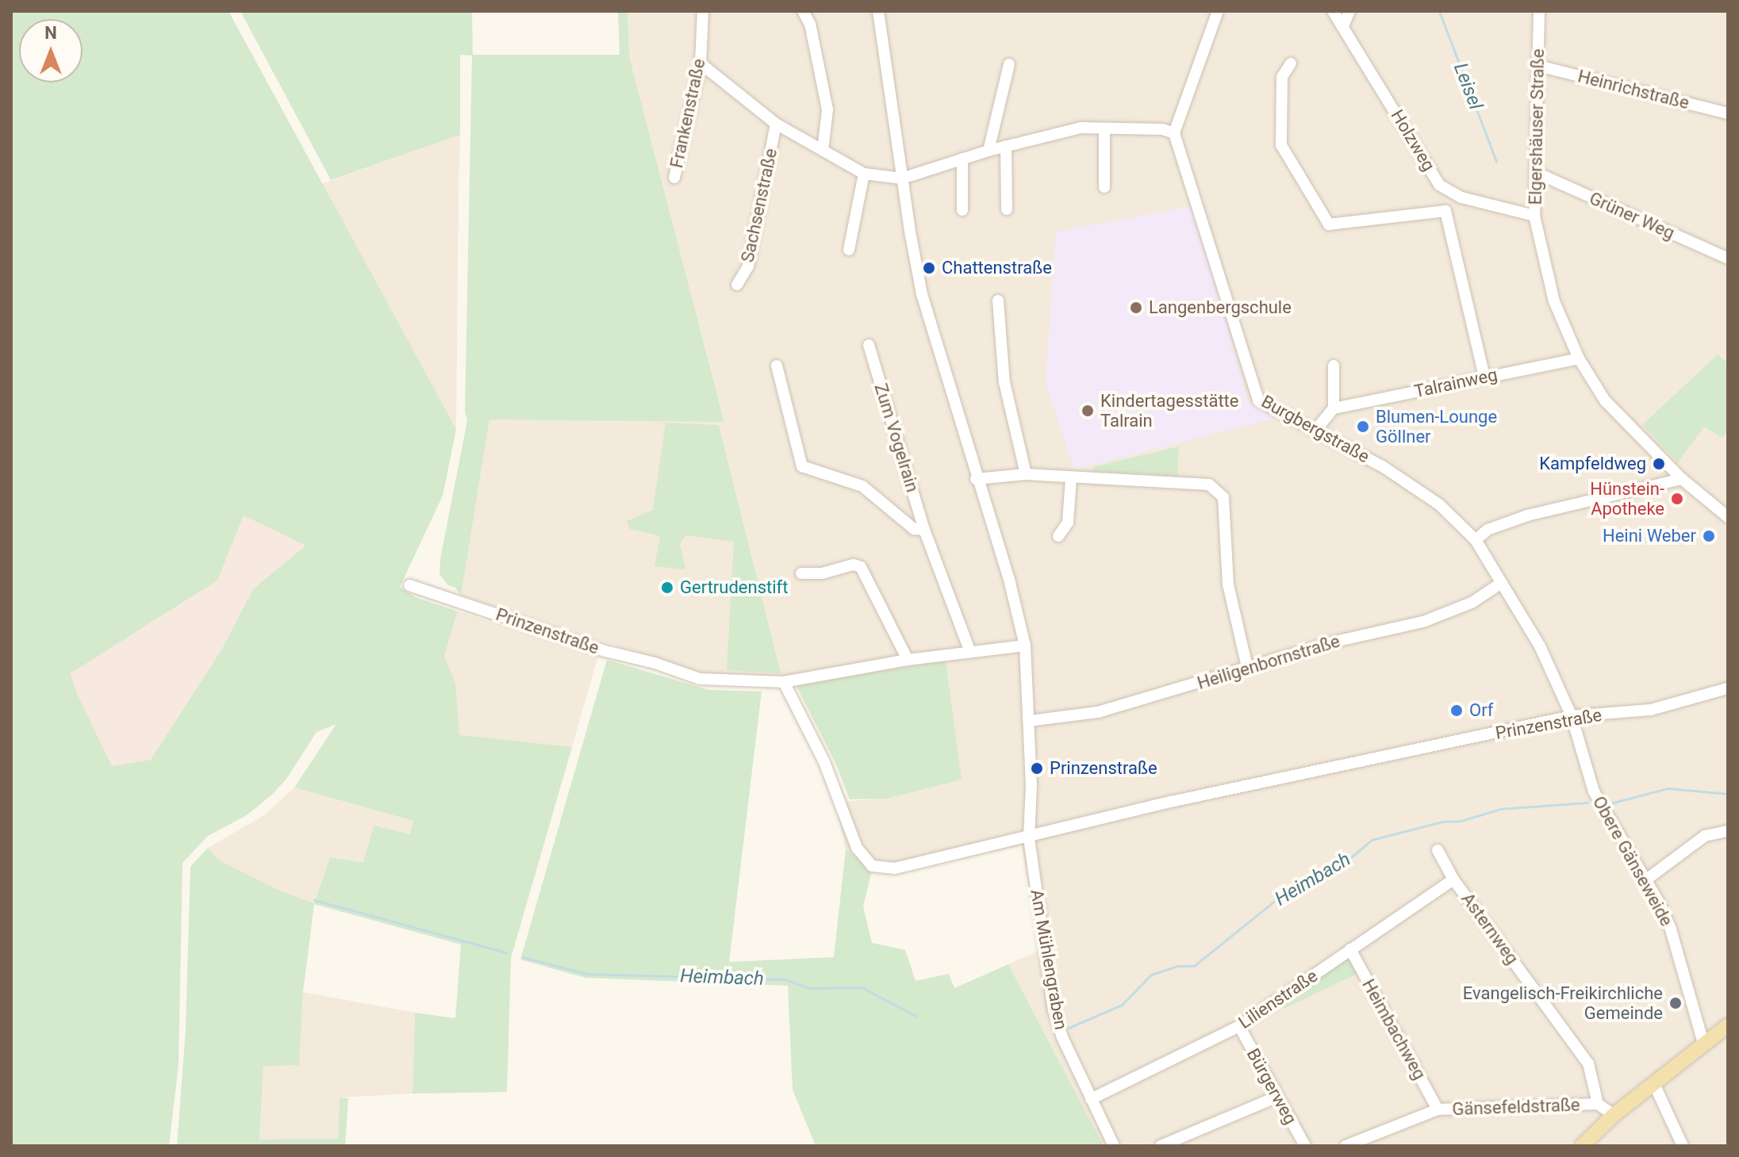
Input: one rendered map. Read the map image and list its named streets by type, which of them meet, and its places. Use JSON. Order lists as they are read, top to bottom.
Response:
{
  "streets": {
    "street": [
      "Heinrichstraße",
      "Frankenstraße",
      "Elgershäuser Straße",
      "Holzweg",
      "Sachsenstraße",
      "Grüner Weg",
      "Talrainweg",
      "Burgbergstraße",
      "Zum Vogelrain",
      "Prinzenstraße",
      "Heiligenbornstraße",
      "Obere Gänseweide",
      "Asternweg",
      "Am Mühlengraben",
      "Lilienstraße",
      "Heimbachweg",
      "Bürgerweg",
      "Gänsefeldstraße"
    ]
  },
  "crossings": [
    ["Heinrichstraße", "Elgershäuser Straße"],
    ["Frankenstraße", "Sachsenstraße"],
    ["Elgershäuser Straße", "Holzweg"],
    ["Elgershäuser Straße", "Grüner Weg"],
    ["Elgershäuser Straße", "Talrainweg"],
    ["Burgbergstraße", "Prinzenstraße"],
    ["Burgbergstraße", "Heiligenbornstraße"],
    ["Burgbergstraße", "Obere Gänseweide"],
    ["Prinzenstraße", "Obere Gänseweide"],
    ["Prinzenstraße", "Am Mühlengraben"],
    ["Asternweg", "Lilienstraße"],
    ["Asternweg", "Gänsefeldstraße"],
    ["Am Mühlengraben", "Lilienstraße"],
    ["Lilienstraße", "Heimbachweg"],
    ["Lilienstraße", "Bürgerweg"],
    ["Heimbachweg", "Gänsefeldstraße"]
  ],
  "water": ["Leisel", "Heimbach"],
  "places": [
    "Chattenstraße",
    "Langenbergschule",
    "Kindertagesstätte Talrain",
    "Blumen-Lounge Göllner",
    "Kampfeldweg",
    "Hünstein- Apotheke",
    "Heini Weber",
    "Gertrudenstift",
    "Orf",
    "Prinzenstraße",
    "Evangelisch-Freikirchliche Gemeinde"
  ],
  "north": "top"
}
